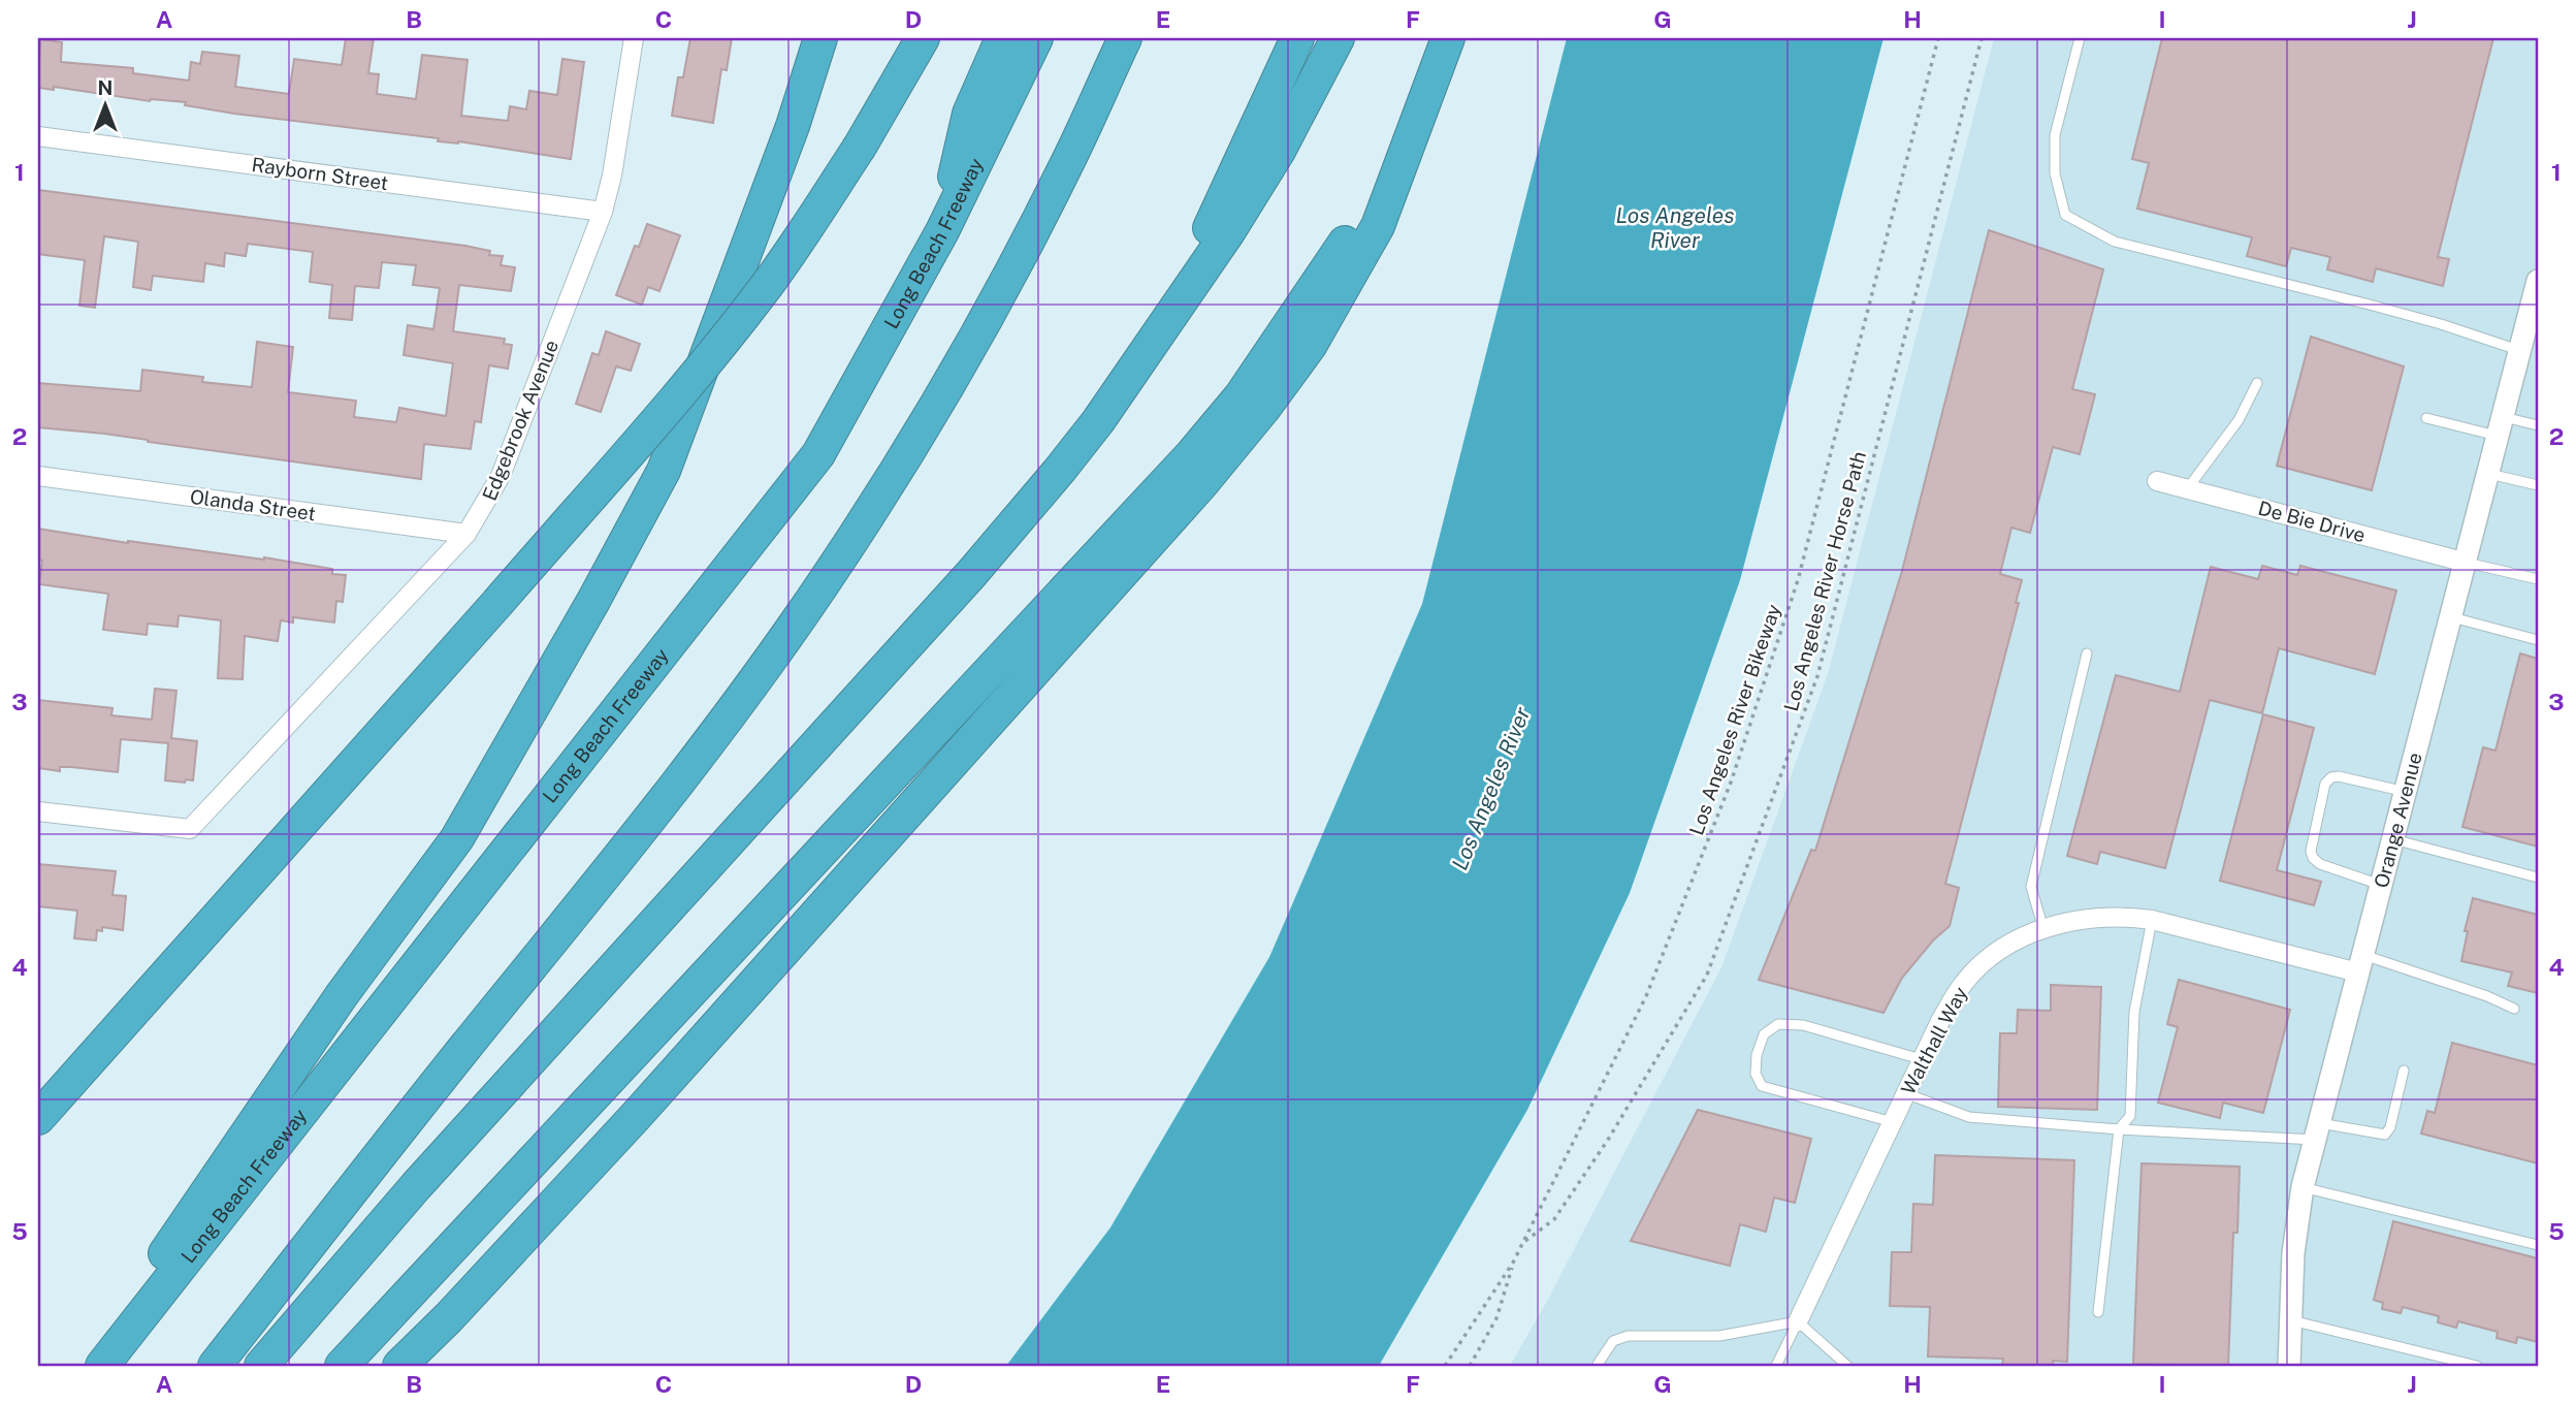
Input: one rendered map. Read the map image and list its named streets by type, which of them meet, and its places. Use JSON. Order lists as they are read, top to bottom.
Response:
{
  "streets": {
    "highway": ["Long Beach Freeway"],
    "street": [
      "Rayborn Street",
      "Edgebrook Avenue",
      "Olanda Street",
      "De Bie Drive",
      "Orange Avenue",
      "Walthall Way"
    ],
    "path": ["Los Angeles River Horse Path", "Los Angeles River Bikeway"]
  },
  "crossings": [
    ["Rayborn Street", "Edgebrook Avenue"],
    ["Edgebrook Avenue", "Olanda Street"],
    ["De Bie Drive", "Orange Avenue"],
    ["Los Angeles River Horse Path", "Los Angeles River Bikeway"],
    ["Orange Avenue", "Walthall Way"]
  ],
  "water": ["Los Angeles River"],
  "north": "top",
  "grid": {
    "columns": [
      "A",
      "B",
      "C",
      "D",
      "E",
      "F",
      "G",
      "H",
      "I",
      "J"
    ],
    "rows": [
      "1",
      "2",
      "3",
      "4",
      "5"
    ]
  }
}
